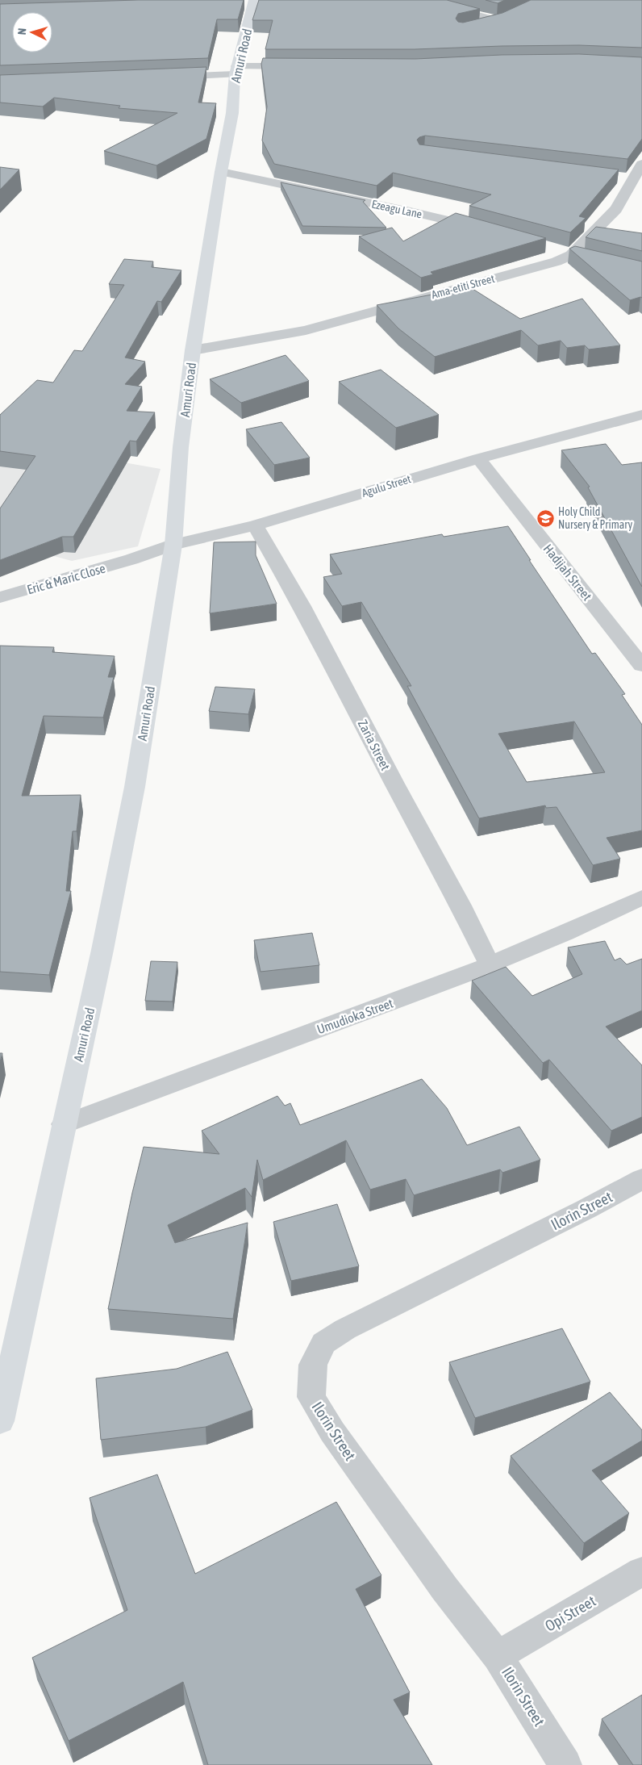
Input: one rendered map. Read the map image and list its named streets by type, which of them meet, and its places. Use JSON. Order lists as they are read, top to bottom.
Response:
{
  "streets": {
    "main road": ["Amuri Road"],
    "street": [
      "Ezeagu Lane",
      "Ama-etiti Street",
      "Agulu Street",
      "Hadijah Street",
      "Eric & Maric Close",
      "Zaria Street",
      "Umudioka Street",
      "Ilorin Street",
      "Opi Street"
    ]
  },
  "crossings": [
    ["Amuri Road", "Ezeagu Lane"],
    ["Amuri Road", "Ama-etiti Street"],
    ["Amuri Road", "Agulu Street"],
    ["Amuri Road", "Umudioka Street"],
    ["Agulu Street", "Hadijah Street"],
    ["Agulu Street", "Eric & Maric Close"],
    ["Agulu Street", "Zaria Street"],
    ["Zaria Street", "Umudioka Street"],
    ["Ilorin Street", "Opi Street"]
  ],
  "places": {
    "school or university": ["Holy Child Nursery & Primary"]
  },
  "north": "left"
}
